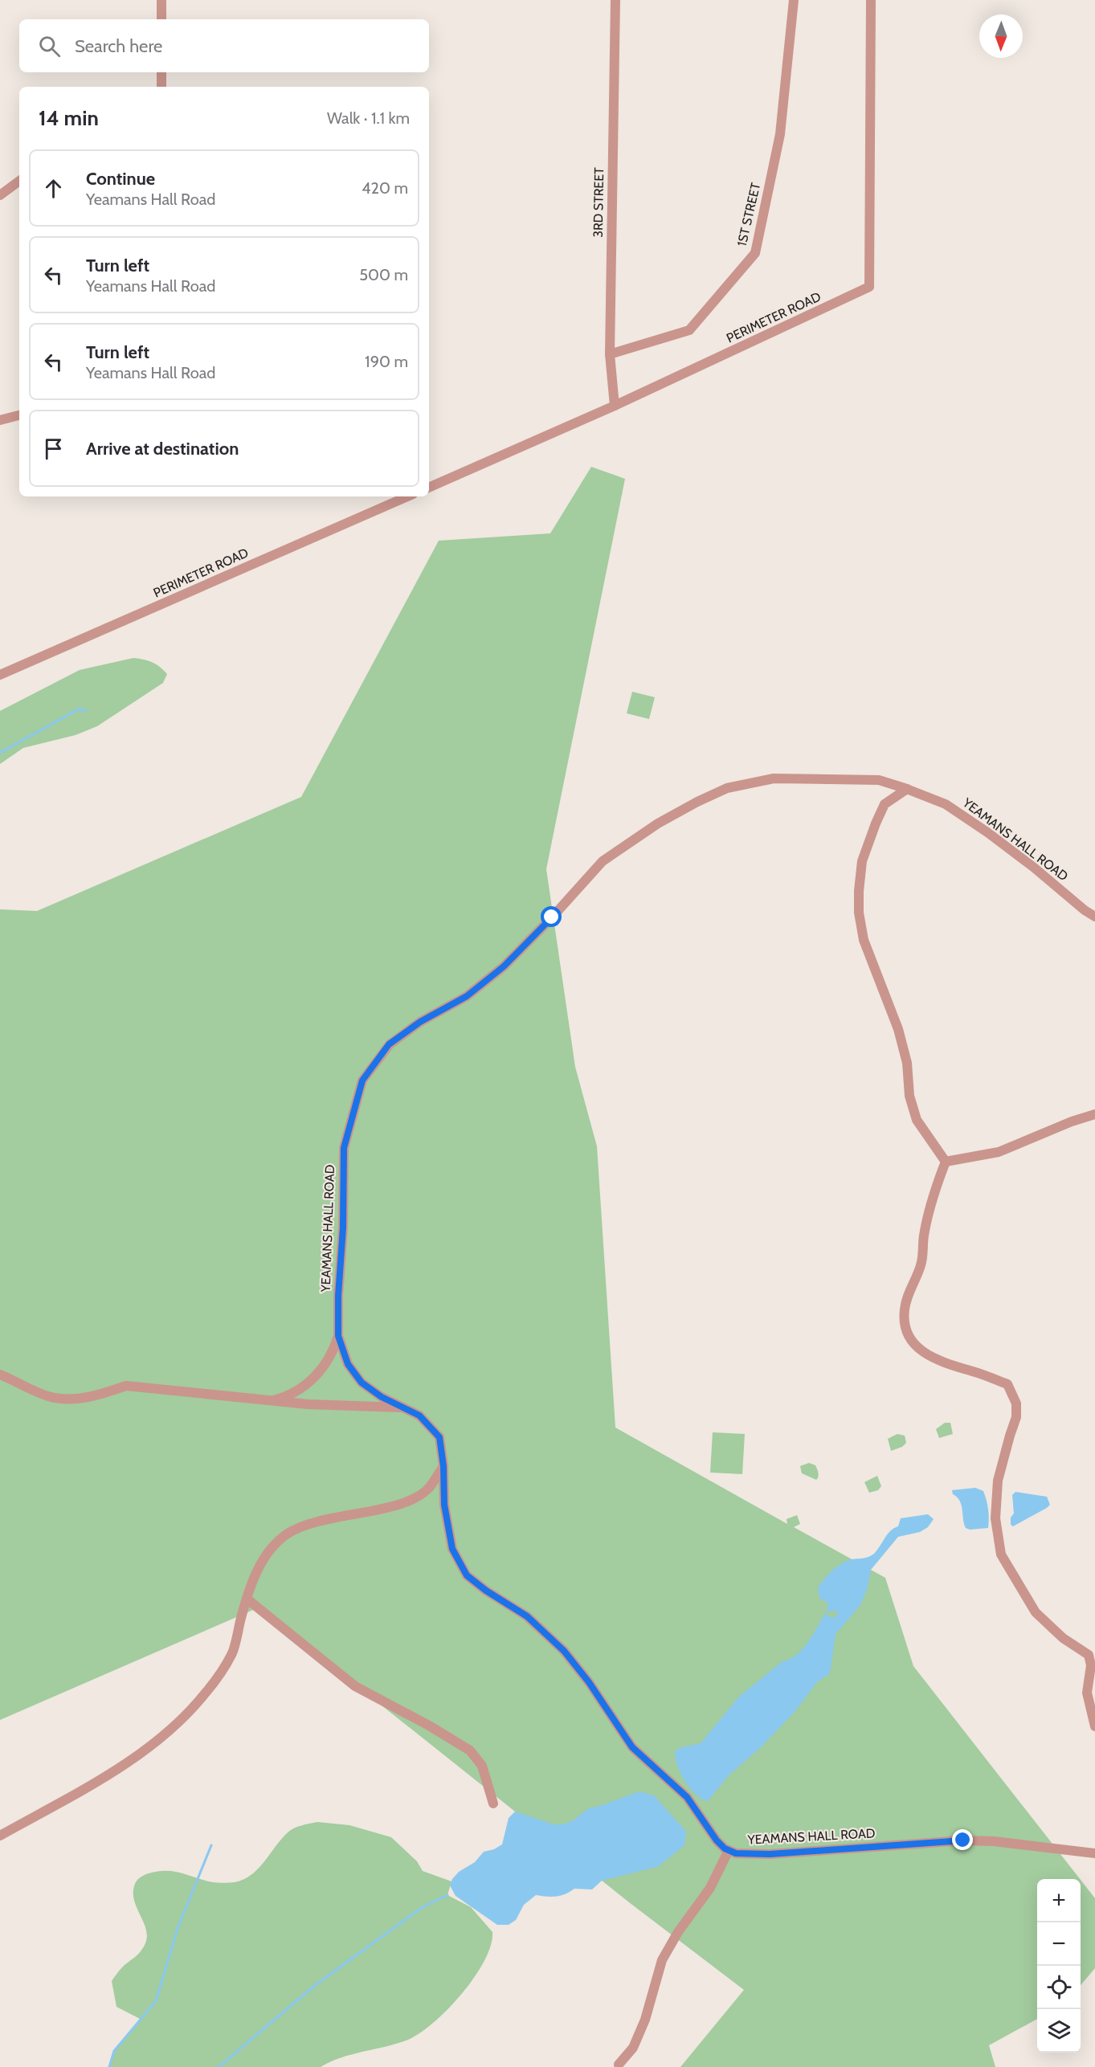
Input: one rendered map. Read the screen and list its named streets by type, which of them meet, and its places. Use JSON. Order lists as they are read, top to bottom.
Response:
{
  "streets": {
    "street": [
      "3RD STREET",
      "1ST STREET",
      "PERIMETER ROAD",
      "YEAMANS HALL ROAD"
    ]
  },
  "crossings": [
    ["3RD STREET", "1ST STREET"],
    ["3RD STREET", "PERIMETER ROAD"]
  ],
  "north": "bottom",
  "page": {
    "search": "Search here",
    "heading": ["14 min", "Walk · 1.1 km"],
    "list": [
      ["Continue", "Yeamans Hall Road", "420 m"],
      ["Turn left", "Yeamans Hall Road", "500 m"],
      ["Turn left", "Yeamans Hall Road", "190 m"],
      "Arrive at destination"
    ],
    "map_buttons": ["+", "−"]
  }
}
